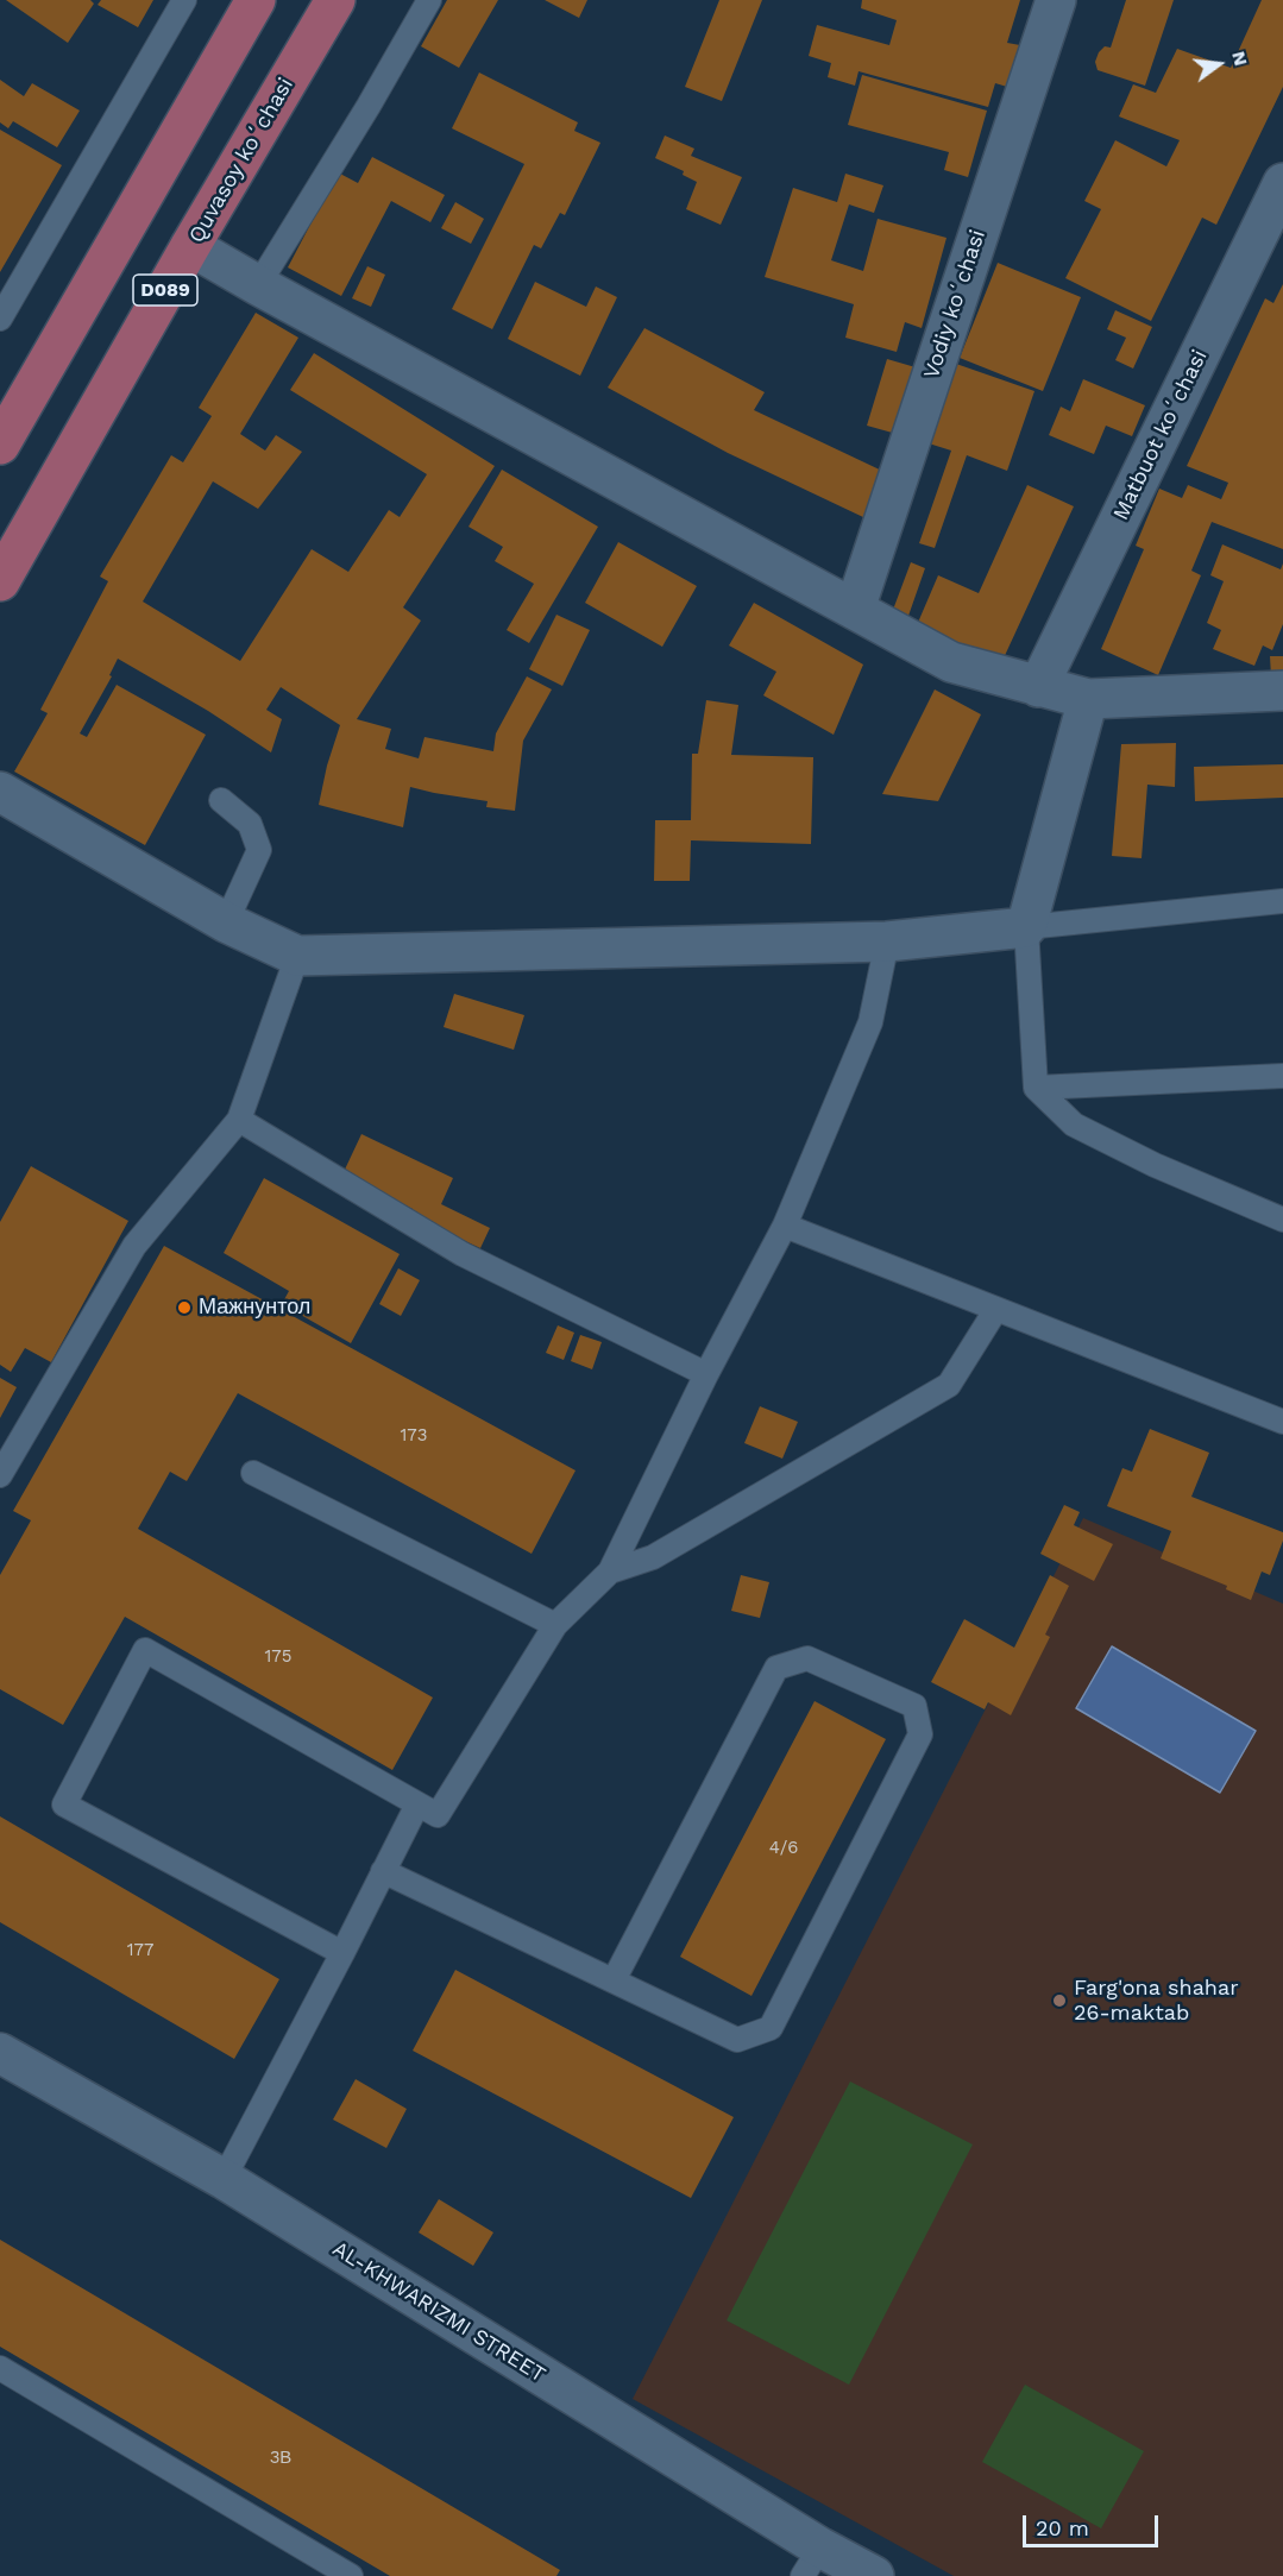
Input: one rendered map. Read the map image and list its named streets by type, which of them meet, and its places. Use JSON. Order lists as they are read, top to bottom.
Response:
{
  "streets": {
    "main road": ["Quvasoy koʻchasi", "D089"],
    "street": ["Vodiy koʻchasi", "Matbuot koʻchasi", "AL-KHWARIZMI STREET"]
  },
  "places": ["Мажнунтол", "Farg'ona shahar 26-maktab"],
  "house_numbers": [
    "173",
    "175",
    "4/6",
    "177",
    "3В"
  ],
  "scale_bar": "20 m",
  "north": "right"
}
